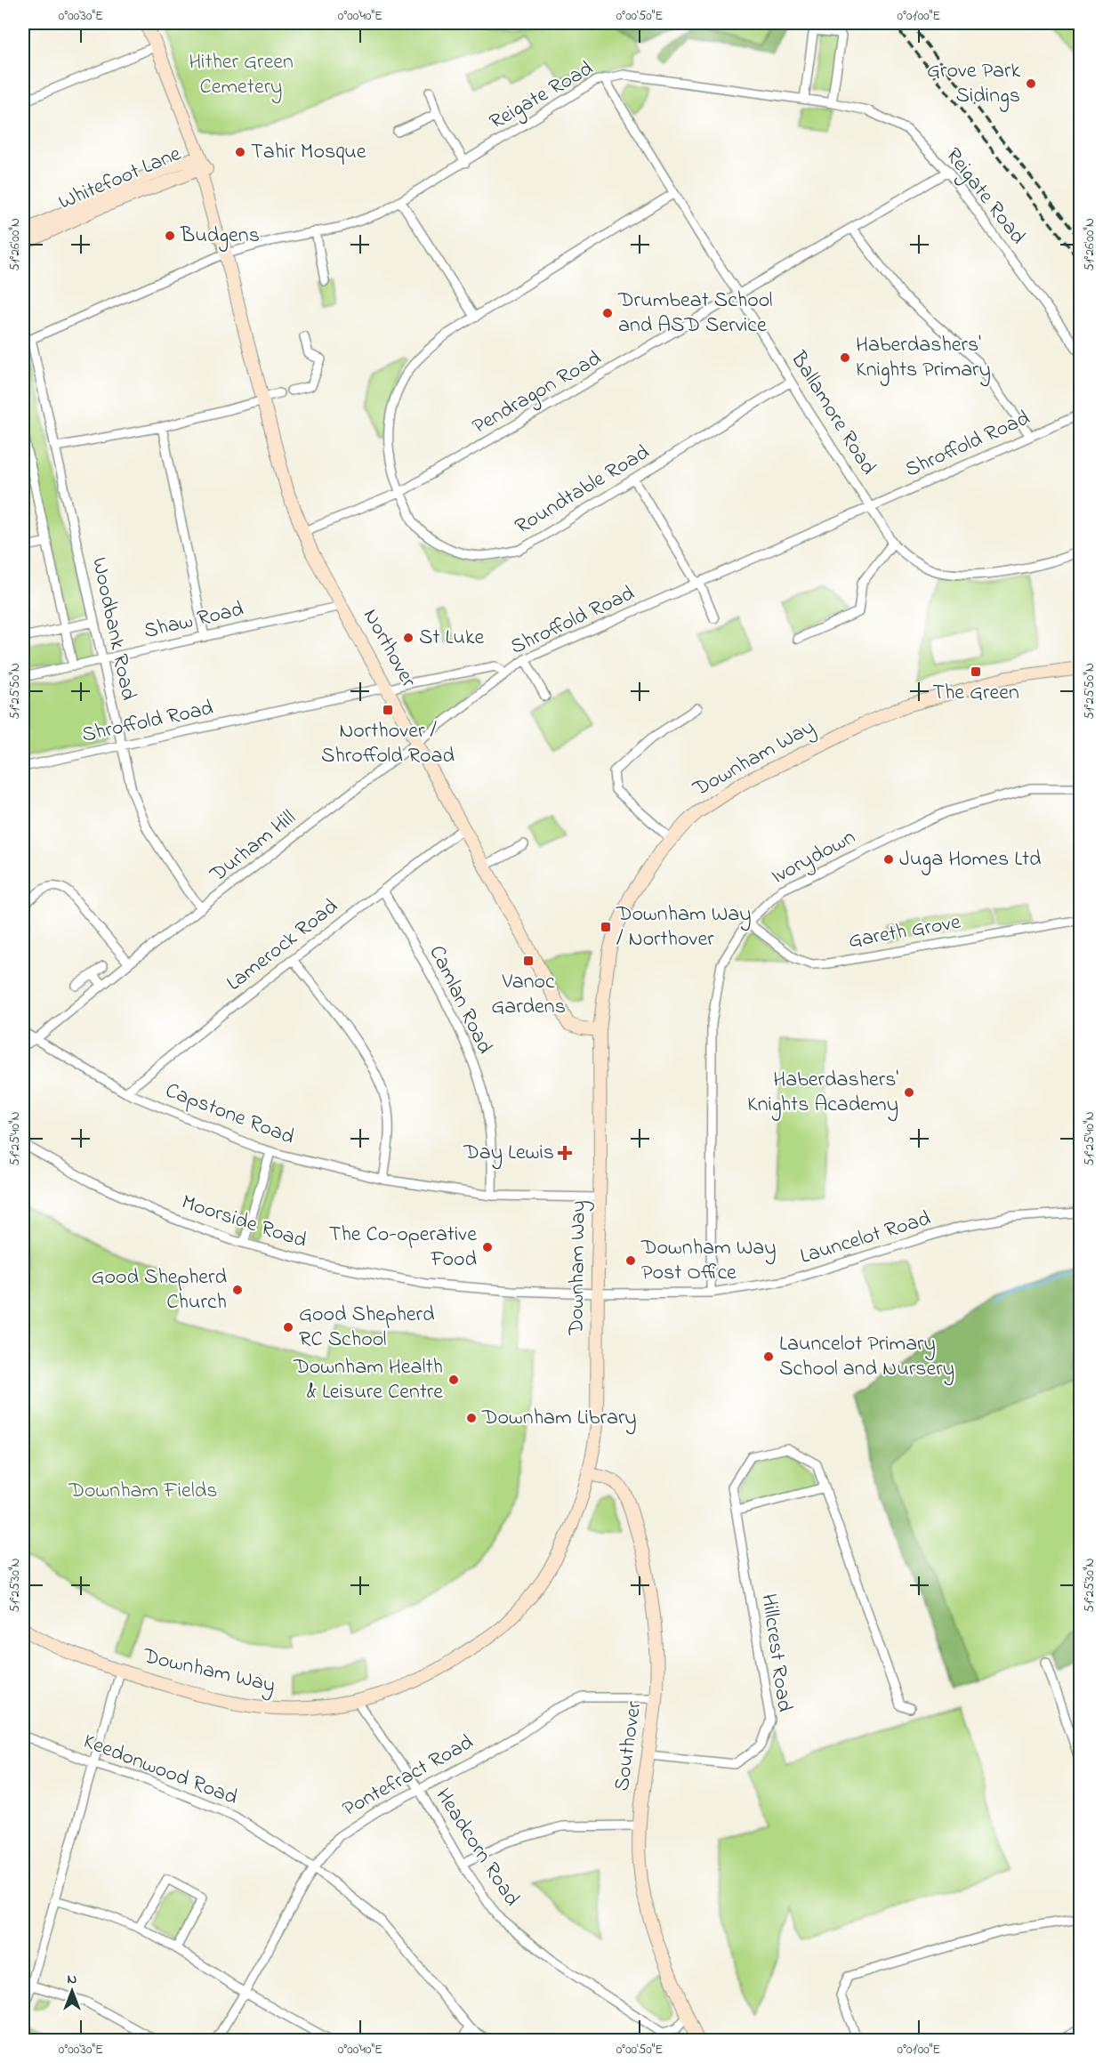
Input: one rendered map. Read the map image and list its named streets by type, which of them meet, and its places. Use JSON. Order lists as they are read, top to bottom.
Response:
{
  "streets": {
    "street": [
      "Reigate Road",
      "Whitefoot Lane",
      "Pendragon Road",
      "Ballamore Road",
      "Shroffold Road",
      "Roundtable Road",
      "Shaw Road",
      "Woodbank Road",
      "Northover",
      "Downham Way",
      "Durham Hill",
      "Ivorydown",
      "Gareth Grove",
      "Lamerock Road",
      "Camlan Road",
      "Capstone Road",
      "Moorside Road",
      "Launcelot Road",
      "Hillcrest Road",
      "Southover",
      "Keedonwood Road",
      "Pontefract Road",
      "Headcorn Road"
    ]
  },
  "crossings": [
    ["Reigate Road", "Pendragon Road"],
    ["Reigate Road", "Ballamore Road"],
    ["Reigate Road", "Woodbank Road"],
    ["Reigate Road", "Northover"],
    ["Whitefoot Lane", "Northover"],
    ["Pendragon Road", "Ballamore Road"],
    ["Pendragon Road", "Roundtable Road"],
    ["Pendragon Road", "Northover"],
    ["Ballamore Road", "Shroffold Road"],
    ["Ballamore Road", "Roundtable Road"],
    ["Shroffold Road", "Woodbank Road"],
    ["Shroffold Road", "Northover"],
    ["Shroffold Road", "Durham Hill"],
    ["Shaw Road", "Woodbank Road"],
    ["Shaw Road", "Northover"],
    ["Woodbank Road", "Durham Hill"],
    ["Northover", "Downham Way"],
    ["Northover", "Durham Hill"],
    ["Northover", "Lamerock Road"],
    ["Downham Way", "Capstone Road"],
    ["Downham Way", "Moorside Road"],
    ["Downham Way", "Launcelot Road"],
    ["Downham Way", "Southover"],
    ["Downham Way", "Headcorn Road"],
    ["Durham Hill", "Capstone Road"],
    ["Ivorydown", "Gareth Grove"],
    ["Ivorydown", "Launcelot Road"],
    ["Lamerock Road", "Camlan Road"],
    ["Lamerock Road", "Capstone Road"],
    ["Camlan Road", "Capstone Road"],
    ["Moorside Road", "Launcelot Road"],
    ["Hillcrest Road", "Southover"],
    ["Southover", "Pontefract Road"],
    ["Keedonwood Road", "Pontefract Road"],
    ["Pontefract Road", "Headcorn Road"]
  ],
  "parks": ["Hither Green Cemetery", "Downham Fields"],
  "places": {
    "other": [
      "Grove Park Sidings",
      "Tahir Mosque",
      "Budgens",
      "Drumbeat School and ASD Service",
      "Haberdashers' Knights Primary",
      "St Luke",
      "Juga Homes Ltd",
      "Haberdashers' Knights Academy",
      "The Co-operative Food",
      "Downham Way Post Office",
      "Good Shepherd Church",
      "Good Shepherd RC School",
      "Launcelot Primary School and Nursery",
      "Downham Health & Leisure Centre",
      "Downham Library"
    ],
    "transit": [
      "The Green",
      "Northover / Shroffold Road",
      "Downham Way / Northover",
      "Vanoc Gardens"
    ],
    "health": ["Day Lewis"]
  },
  "north": "top",
  "coordinates": [
    "0°00'30\"E",
    "0°00'40\"E",
    "0°00'50\"E",
    "0°01'00\"E",
    "51°26'00\"N",
    "51°25'50\"N",
    "51°25'40\"N",
    "51°25'30\"N"
  ]
}
